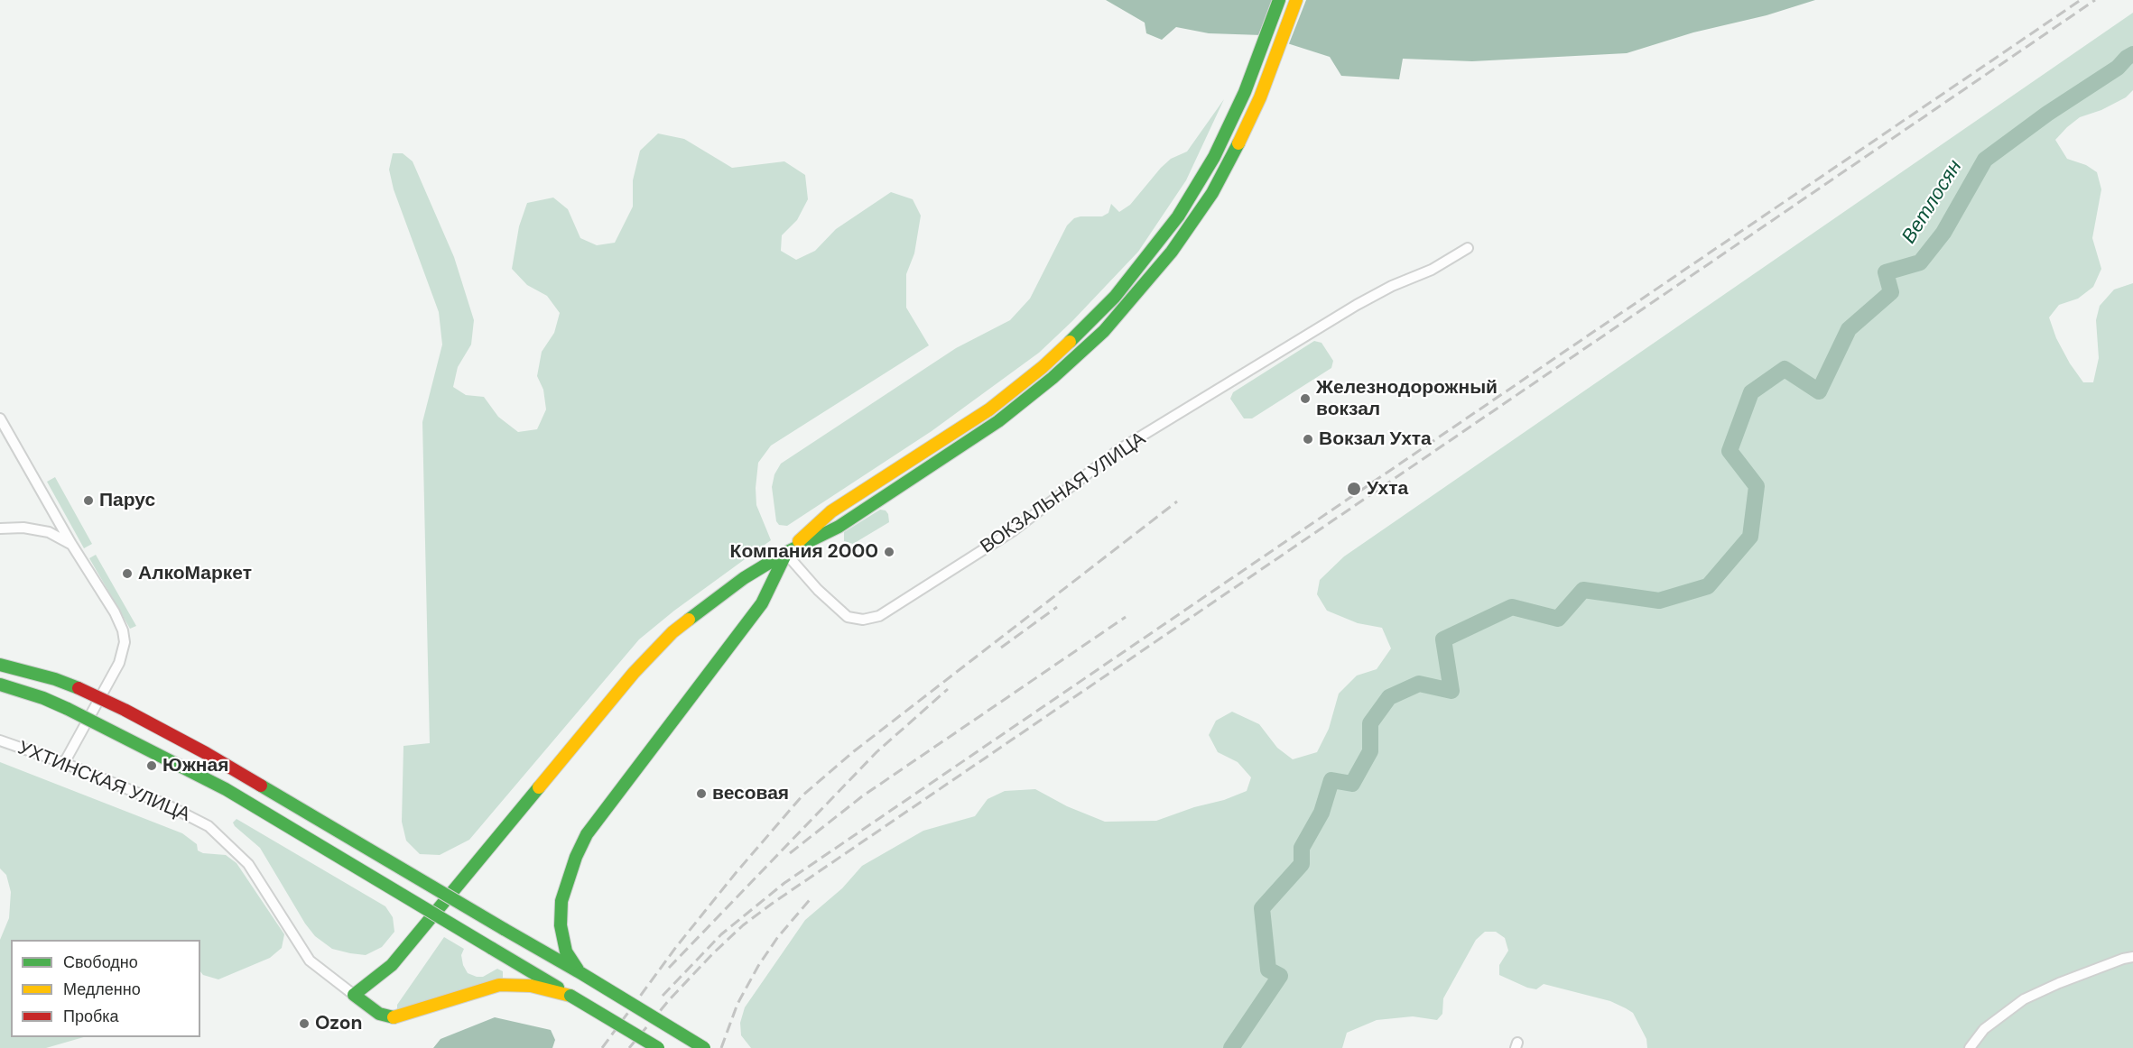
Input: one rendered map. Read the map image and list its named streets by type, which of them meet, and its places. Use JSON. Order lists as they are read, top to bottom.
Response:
{
  "streets": {
    "street": ["ВОКЗАЛЬНАЯ УЛИЦА", "УХТИНСКАЯ УЛИЦА"]
  },
  "water": ["Ветлосян"],
  "places": [
    "Железнодорожный вокзал",
    "Вокзал Ухта",
    "Ухта",
    "Парус",
    "Компания 2000",
    "АлкоМаркет",
    "Южная",
    "весовая",
    "Ozon"
  ],
  "legend": ["Свободно", "Медленно", "Пробка"]
}
